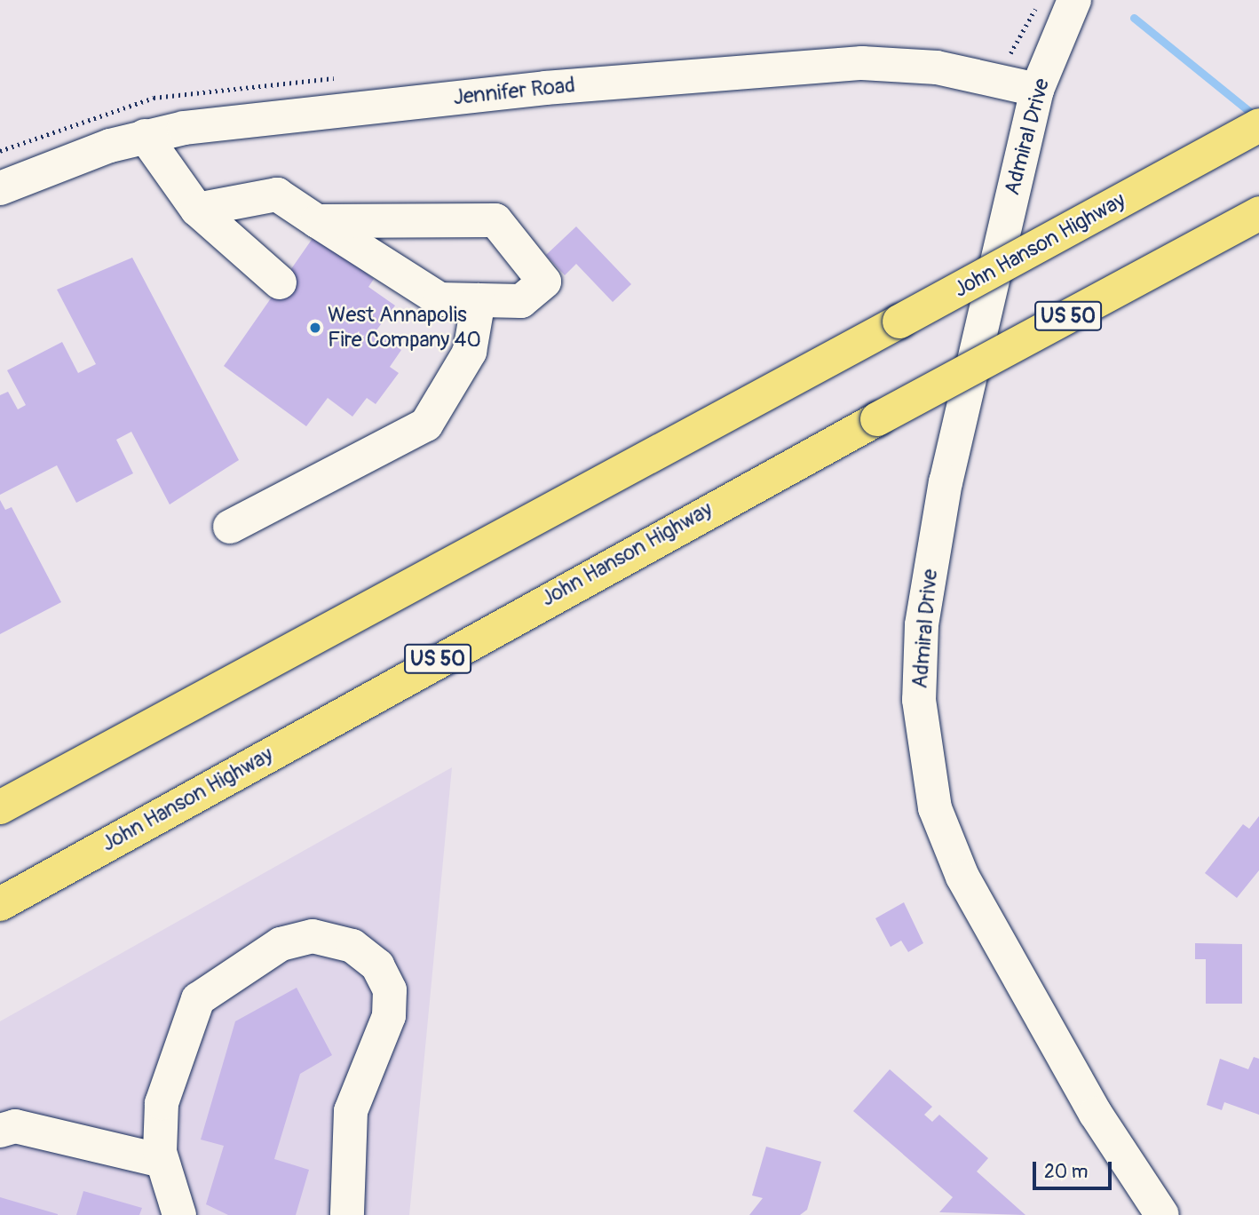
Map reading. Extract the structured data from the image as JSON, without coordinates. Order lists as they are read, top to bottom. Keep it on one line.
{"streets":{"highway":["John Hanson Highway","US 50"],"street":["Jennifer Road","Admiral Drive"]},"crossings":[["Jennifer Road","Admiral Drive"]],"places":["West Annapolis Fire Company 40"],"scale_bar":"20 m"}
